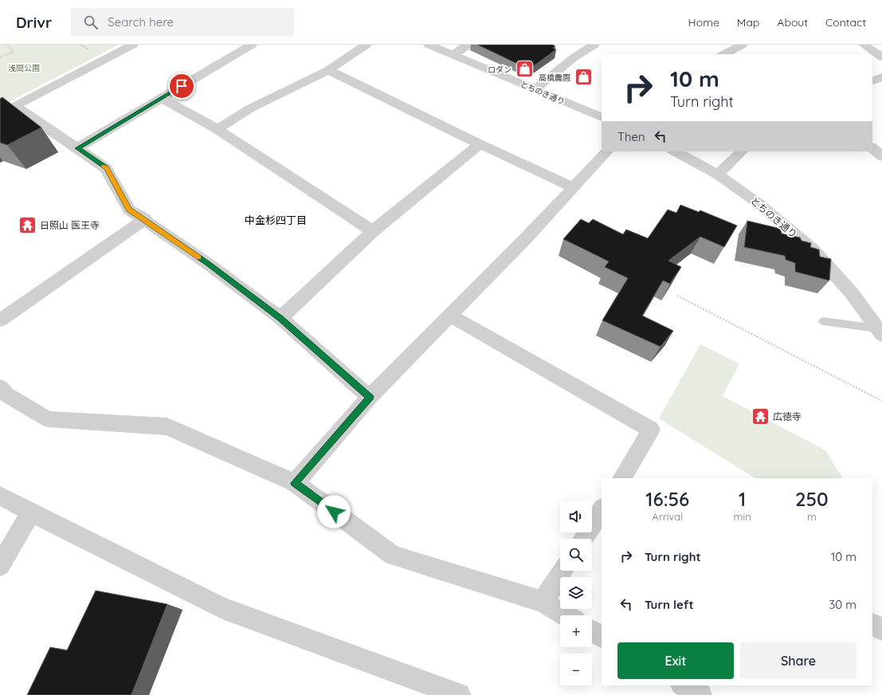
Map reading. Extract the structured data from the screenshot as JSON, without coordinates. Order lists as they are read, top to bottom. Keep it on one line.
{"streets":{"street":["とちのき通り"]},"districts":["中金杉四丁目"],"parks":["浅間公園"],"places":{"shop":["ロダン","高橋農園"],"temple":["日照山 医王寺","広徳寺"]},"page":{"header":"Drivr","search":"Search here","nav":["Home","Map","About","Contact"],"turn":["10 m","Turn right"],"then":"Then","eta":["16:56","Arrival","1","min","250","m"],"map_buttons":["+","−"],"list":[{"name":"Turn right","value":"10 m"},{"name":"Turn left","value":"30 m"}],"buttons":["Exit","Share"]}}
